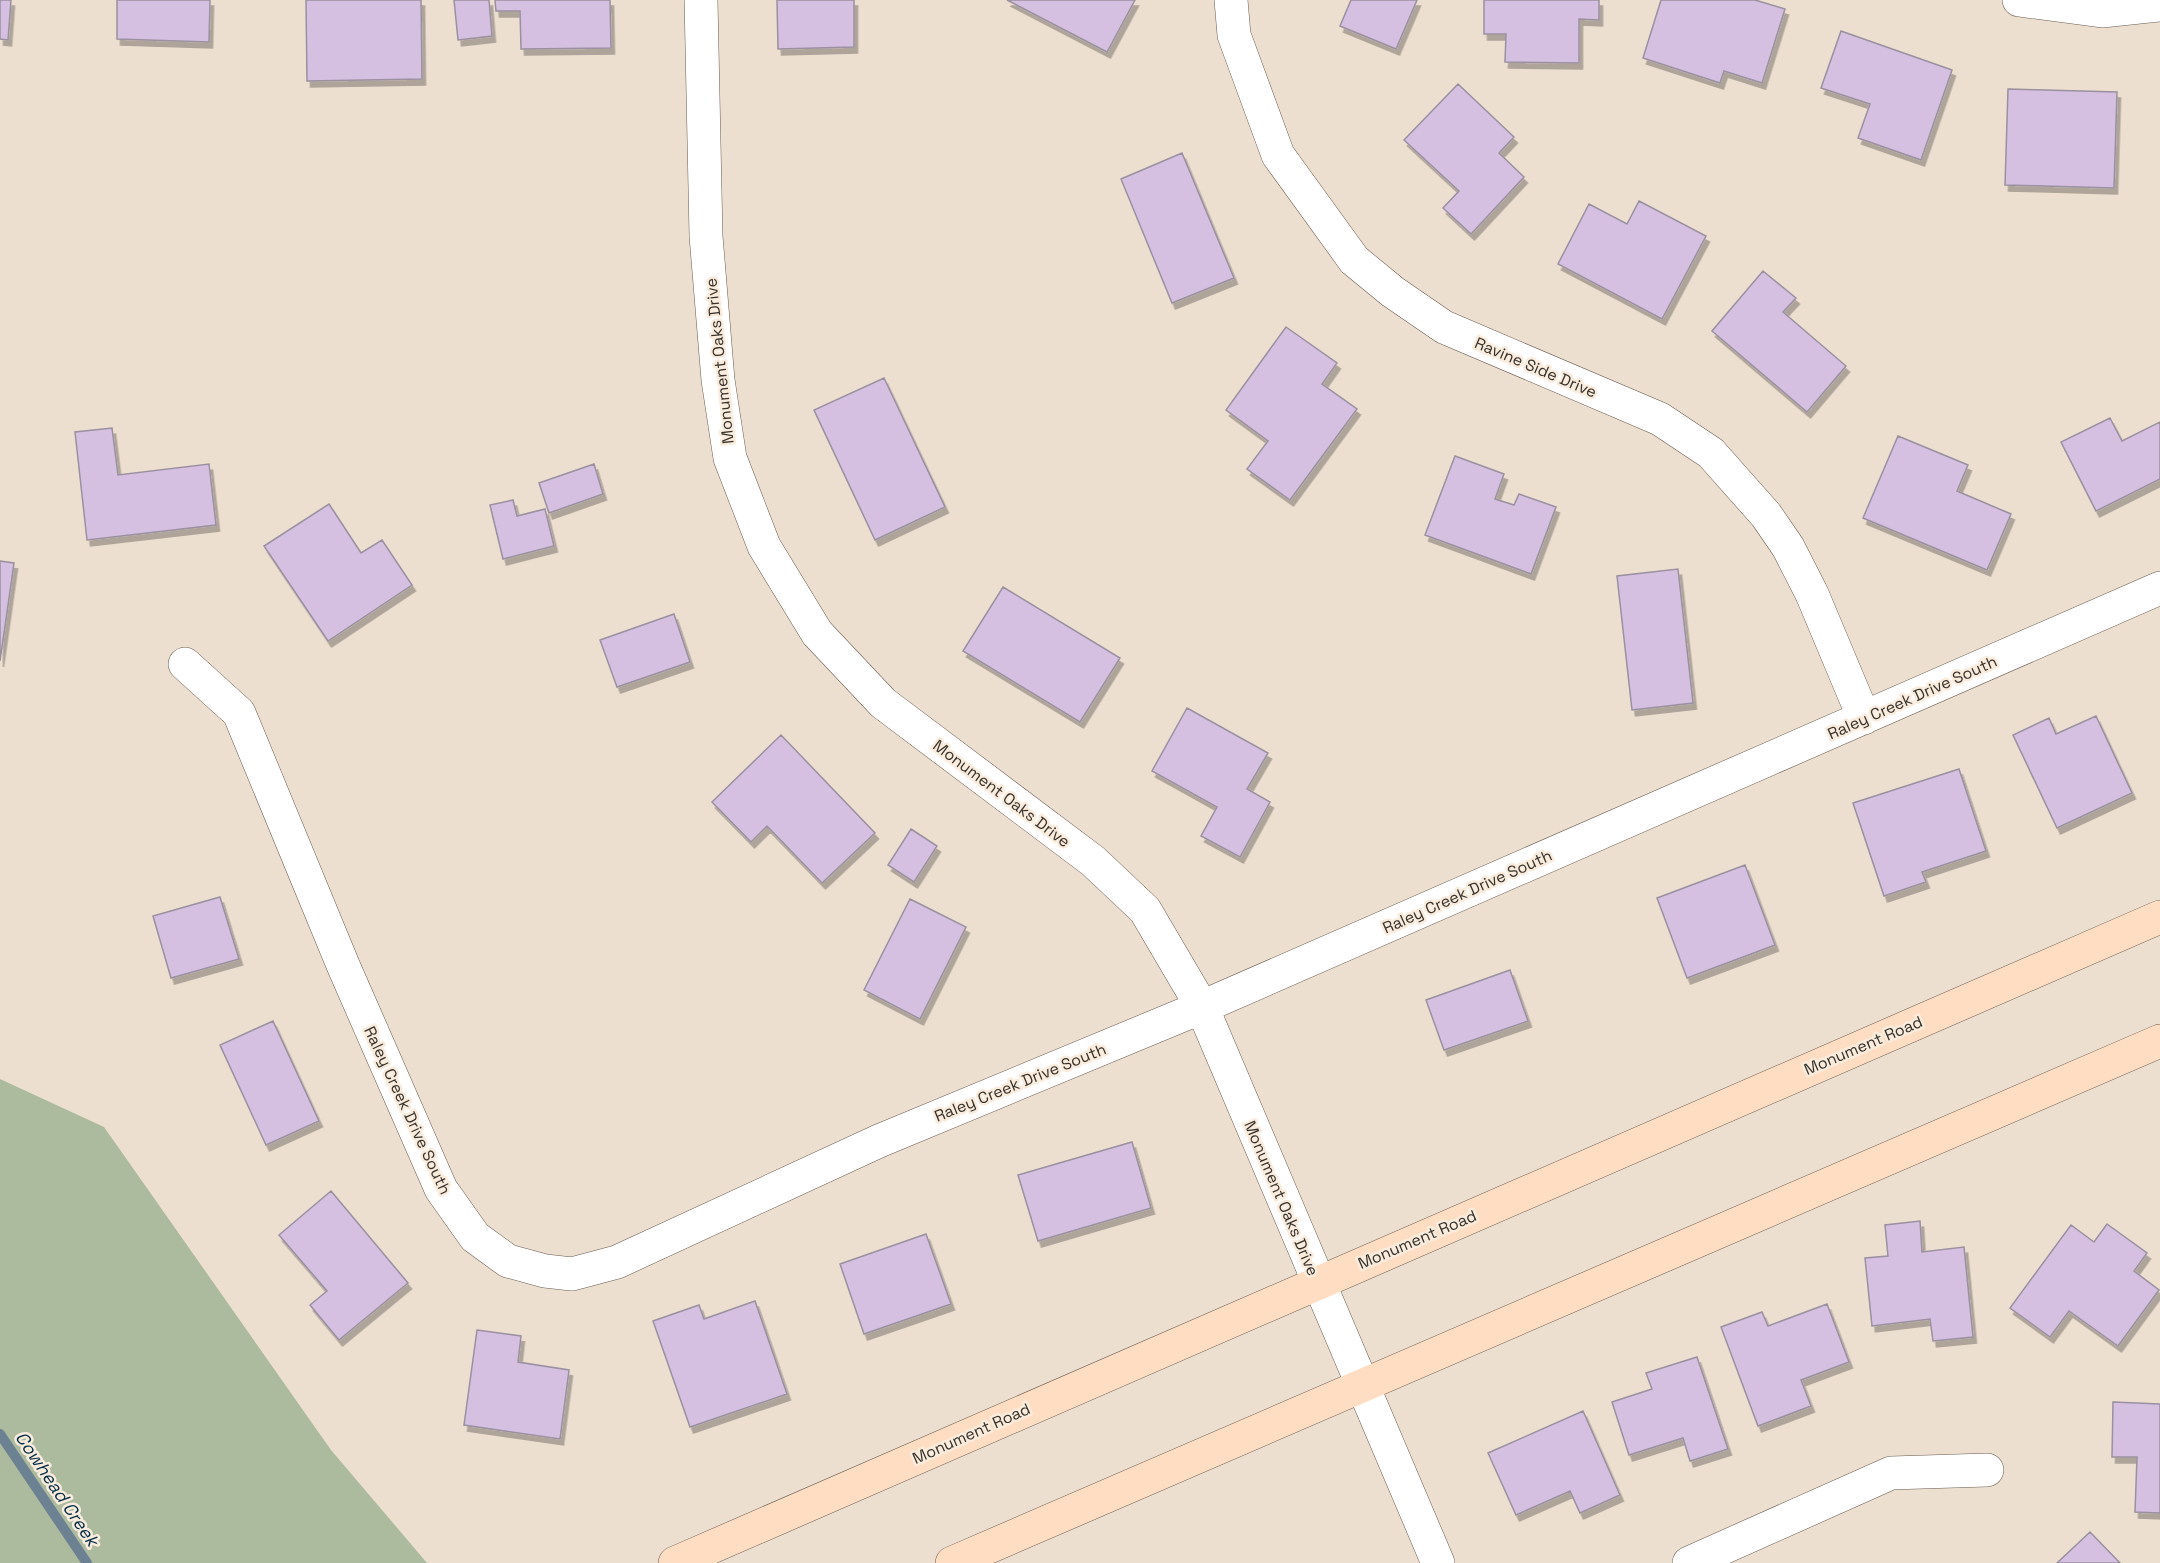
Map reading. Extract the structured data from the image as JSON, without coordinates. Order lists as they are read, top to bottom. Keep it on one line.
{"streets":{"main road":["Monument Road"],"street":["Monument Oaks Drive","Ravine Side Drive","Raley Creek Drive South"]},"crossings":[["Monument Oaks Drive","Raley Creek Drive South"],["Monument Oaks Drive","Monument Road"],["Ravine Side Drive","Raley Creek Drive South"]],"water":["Cowhead Creek"]}
